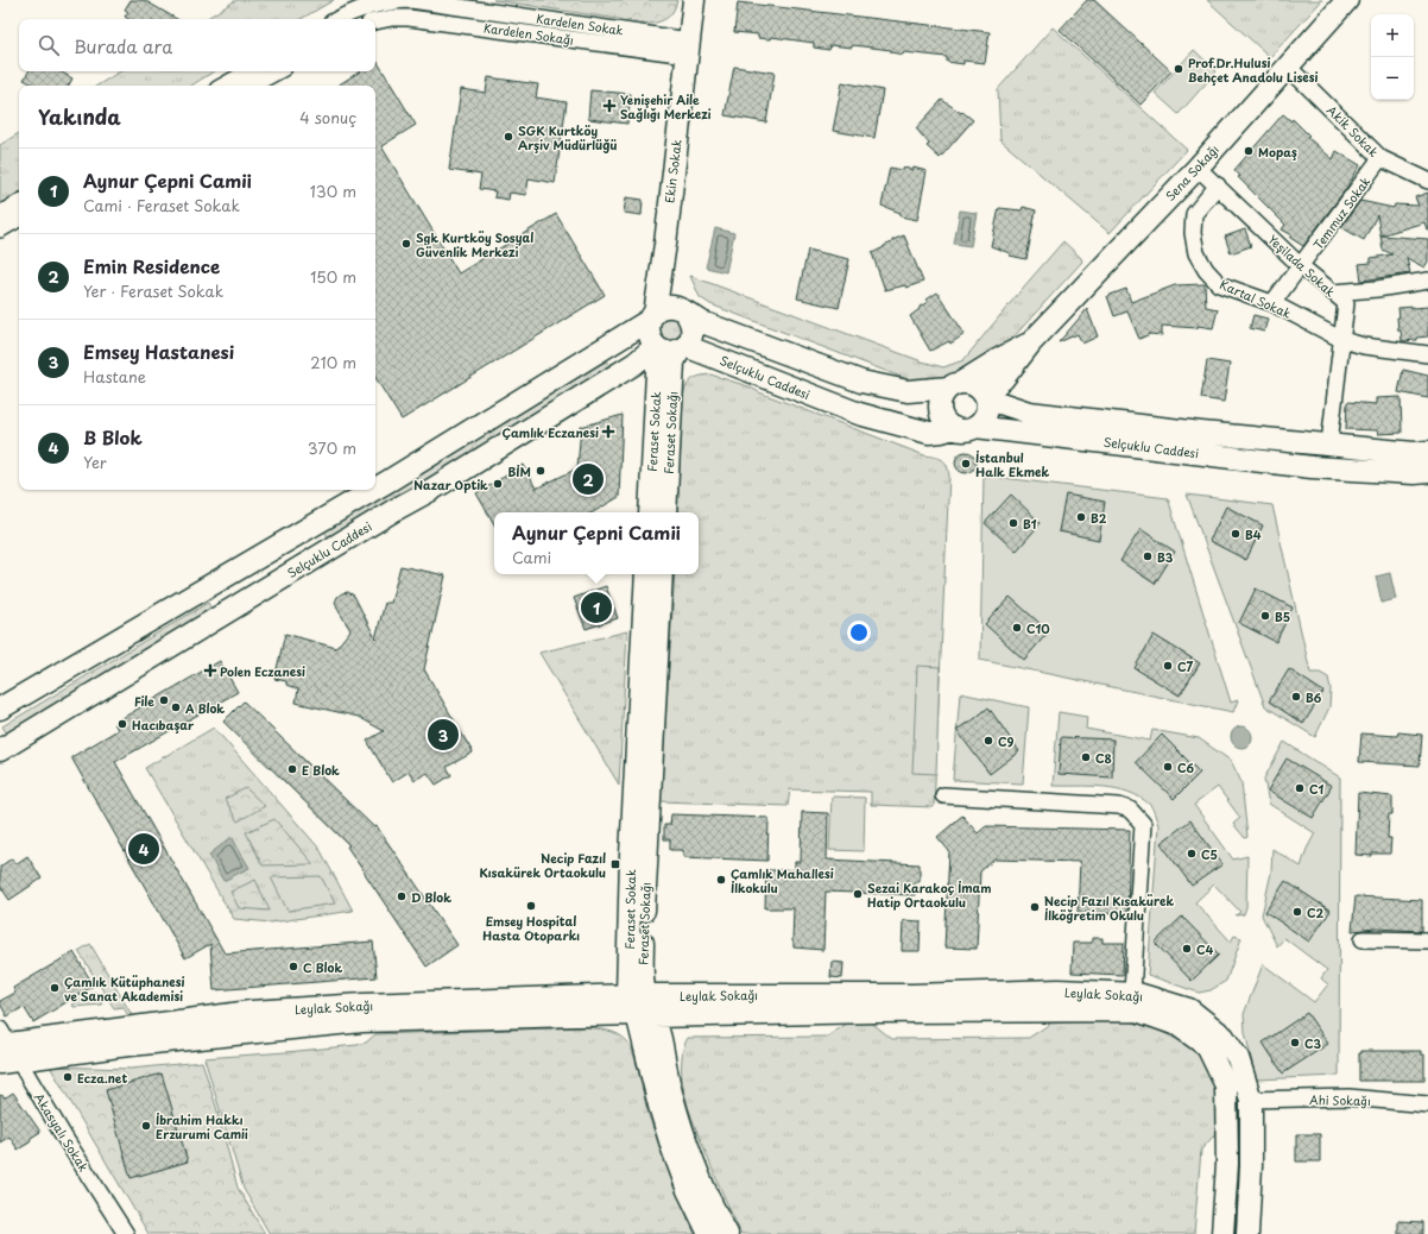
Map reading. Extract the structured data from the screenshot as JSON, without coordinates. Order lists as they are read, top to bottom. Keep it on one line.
{"streets":{"street":["Kardelen Sokak","Akik Sokak","Ekin Sokak","Sena Sokağı","Temmuz Sokak","Yeşilada Sokak","Kartal Sokak","Selçuklu Caddesi","Feraset Sokak","Feraset Sokağı","Leylak Sokağı","Ahi Sokağı","Akasyalı Sokak"]},"crossings":[["Kardelen Sokak","Ekin Sokak"],["Akik Sokak","Sena Sokağı"],["Akik Sokak","Temmuz Sokak"],["Ekin Sokak","Selçuklu Caddesi"],["Ekin Sokak","Feraset Sokak"],["Ekin Sokak","Feraset Sokağı"],["Sena Sokağı","Yeşilada Sokak"],["Temmuz Sokak","Yeşilada Sokak"],["Temmuz Sokak","Kartal Sokak"],["Yeşilada Sokak","Kartal Sokak"],["Yeşilada Sokak","Selçuklu Caddesi"],["Selçuklu Caddesi","Feraset Sokak"],["Selçuklu Caddesi","Feraset Sokağı"],["Feraset Sokak","Feraset Sokağı"],["Feraset Sokak","Leylak Sokağı"],["Feraset Sokağı","Leylak Sokağı"],["Leylak Sokağı","Ahi Sokağı"],["Leylak Sokağı","Akasyalı Sokak"]],"places":{"other":["Prof.Dr.Hulusi Behçet Anadolu Lisesi","SGK Kurtköy Arşiv Müdürlüğü","Mopaş","Sgk Kurtköy Sosyal Güvenlik Merkezi","İstanbul Halk Ekmek","BİM","Nazar Optik","B2","B1","B4","B3","B5","C10","C7","B6","File","A Blok","Hacıbaşar","C9","C8","C6","E Blok","C1","C5","Çamlık Mahallesi İlkokulu","Sezai Karakoç İmam Hatip Ortaokulu","D Blok","Emsey Hospital Hasta Otoparkı","Necip Fazıl Kısakürek İlköğretim Okulu","C2","C4","C Blok","Çamlık Kütüphanesi ve Sanat Akademisi","C3","Ecza.net","İbrahim Hakkı Erzurumi Camii"],"health":["Yenişehir Aile Sağlığı Merkezi","Çamlık Eczanesi","Polen Eczanesi"],"transit":["Necip Fazıl Kısakürek Ortaokulu"]},"page":{"map_buttons":["+","−"],"search":"Burada ara","heading":["Yakında","4 sonuç"],"list":[{"mark":"1","name":"Aynur Çepni Camii","note":"Cami · Feraset Sokak","value":"130 m"},{"mark":"2","name":"Emin Residence","note":"Yer · Feraset Sokak","value":"150 m"},{"mark":"3","name":"Emsey Hastanesi","note":"Hastane","value":"210 m"},{"mark":"4","name":"B Blok","note":"Yer","value":"370 m"}],"pins":["2","1","3","4"],"popup":["Aynur Çepni Camii","Cami"]}}
